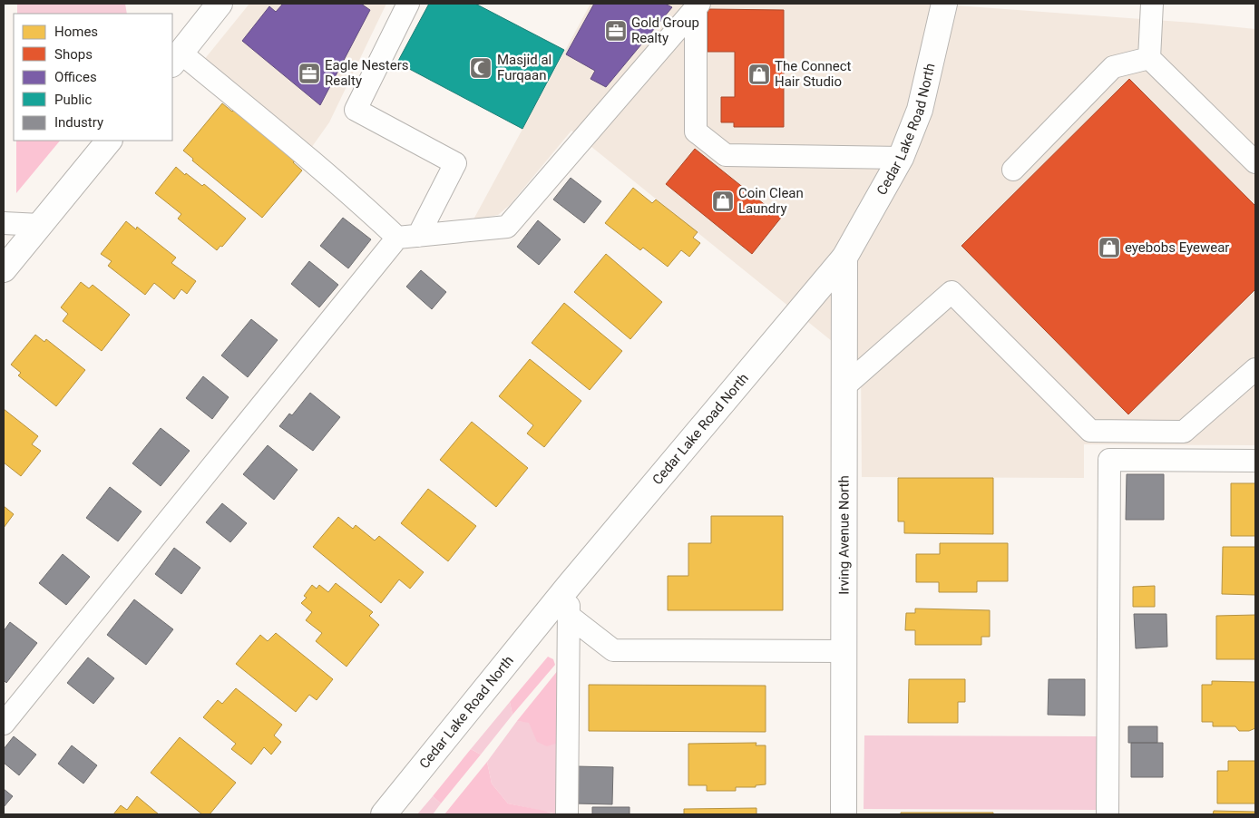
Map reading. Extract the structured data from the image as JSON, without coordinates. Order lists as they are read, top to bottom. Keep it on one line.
{"streets":{"street":["Cedar Lake Road North","Irving Avenue North"]},"crossings":[["Cedar Lake Road North","Irving Avenue North"]],"places":{"office":["Gold Group Realty","Eagle Nesters Realty"],"mosque":["Masjid al Furqaan"],"shop":["The Connect Hair Studio","Coin Clean Laundry","eyebobs Eyewear"]},"legend":["Homes","Shops","Offices","Public","Industry"]}
